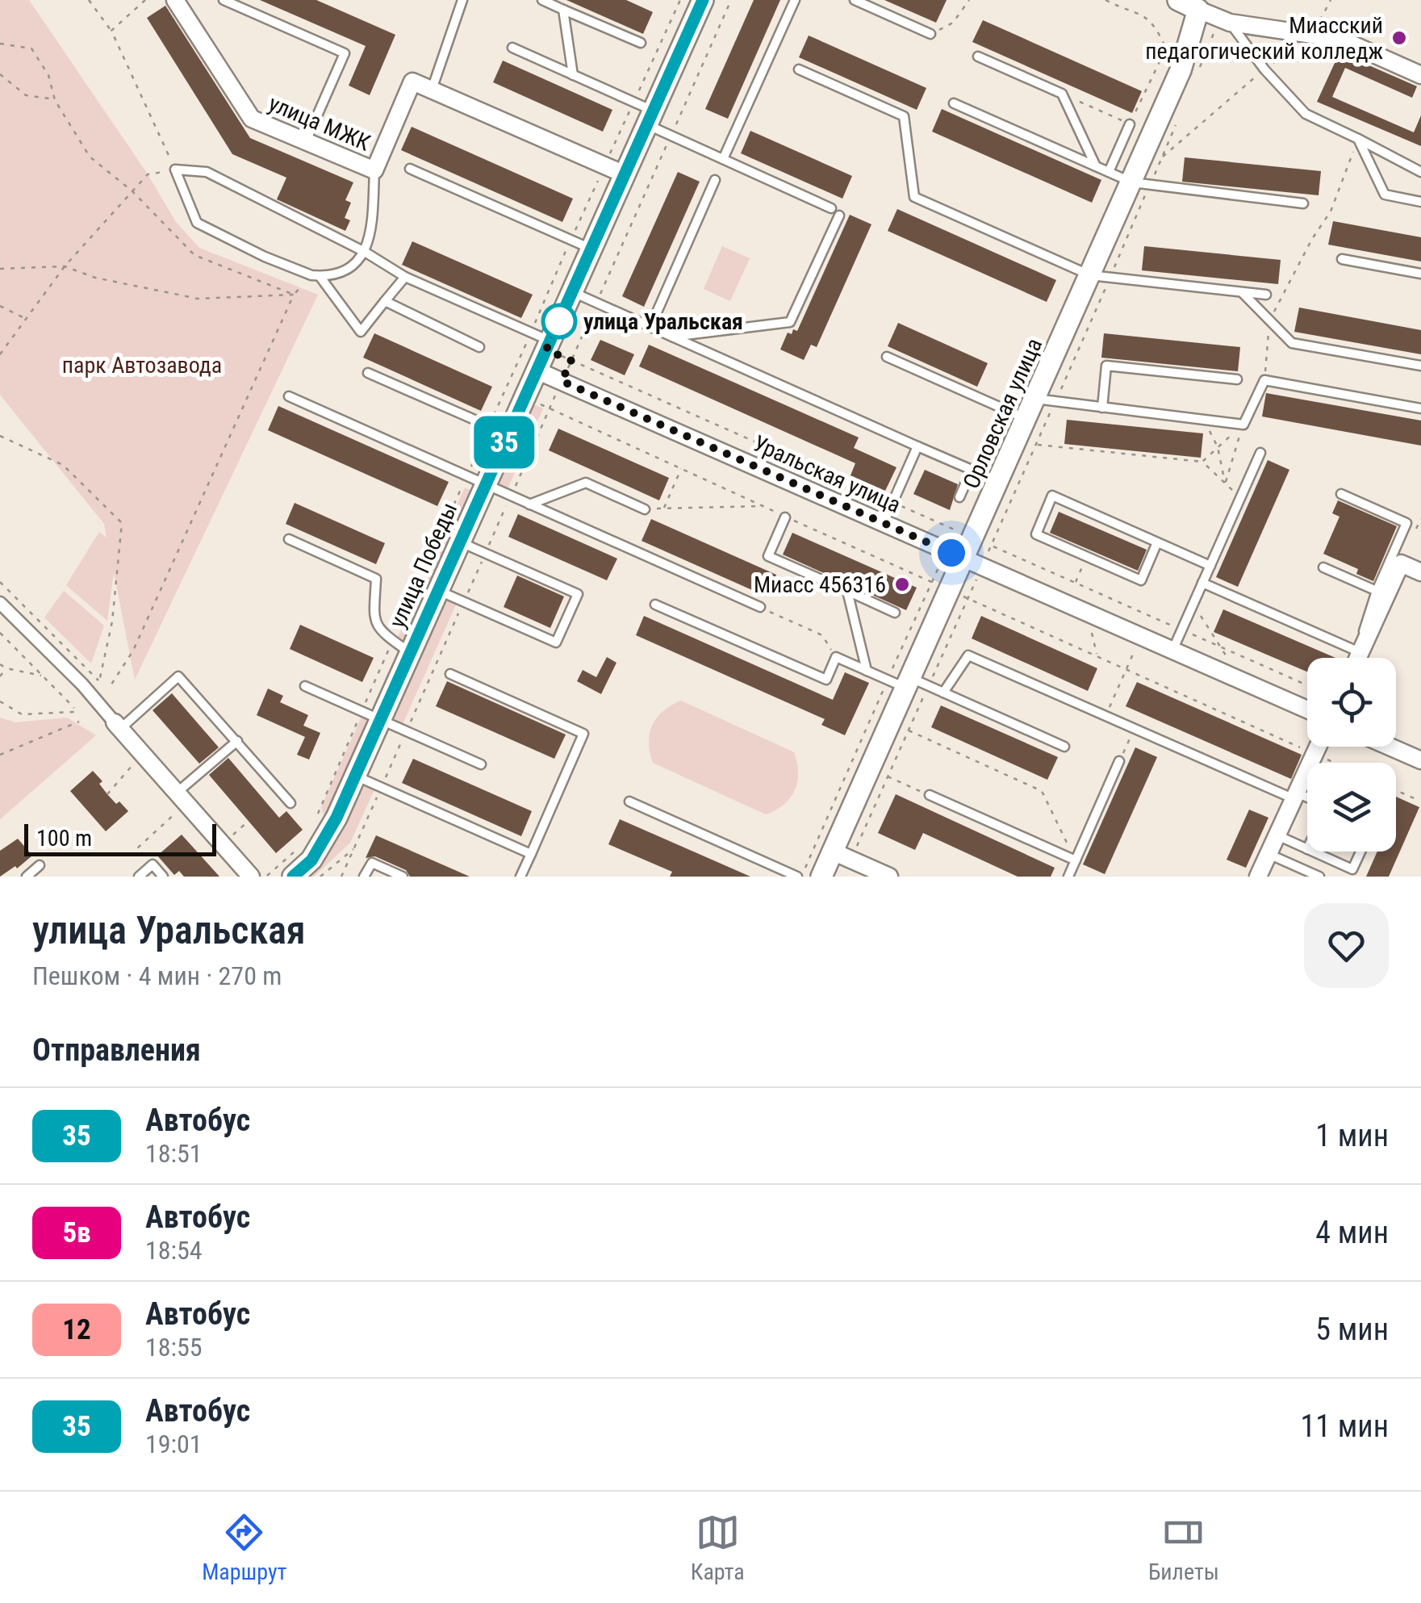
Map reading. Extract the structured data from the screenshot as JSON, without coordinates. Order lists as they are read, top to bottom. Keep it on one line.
{"streets":{"street":["улица МЖК","Орловская улица","Уральская улица","улица Победы"]},"crossings":[["Орловская улица","Уральская улица"],["Уральская улица","улица Победы"]],"parks":["парк Автозавода"],"places":["Миасский педагогический колледж","улица Уральская","Миасс 456316"],"lines":["bus line 35"],"scale_bar":"100 m","page":{"on_map":"35","scale":"100 m","heading":[["улица Уральская","Пешком · 4 мин · 270 m"],"Отправления"],"list":[{"mark":"35","name":"Автобус","note":"18:51","value":"1 мин"},{"mark":"5в","name":"Автобус","note":"18:54","value":"4 мин"},{"mark":"12","name":"Автобус","note":"18:55","value":"5 мин"},{"mark":"35","name":"Автобус","note":"19:01","value":"11 мин"}],"tabs":["Маршрут","Карта","Билеты"]}}
